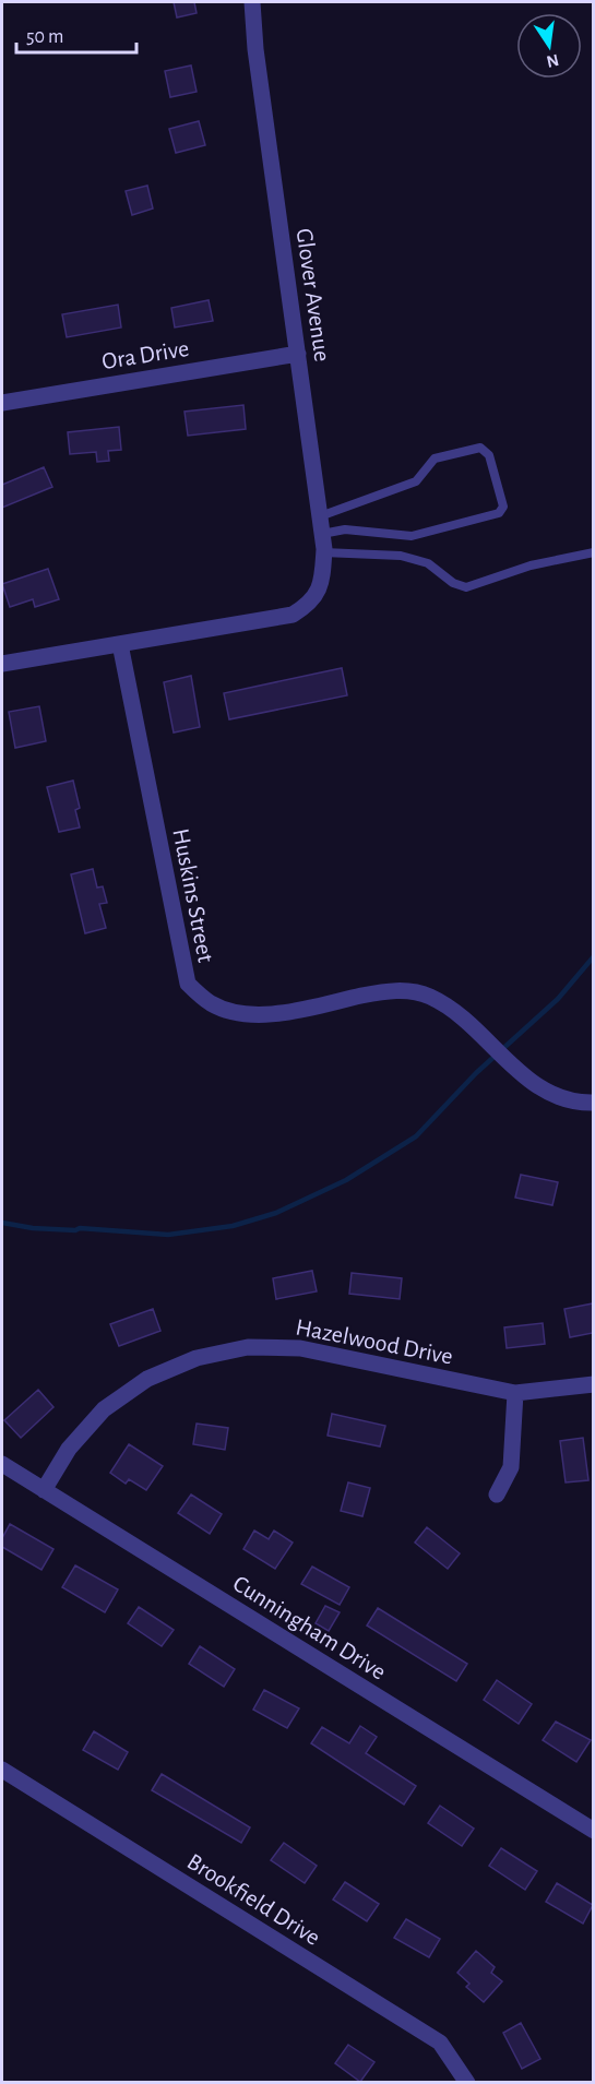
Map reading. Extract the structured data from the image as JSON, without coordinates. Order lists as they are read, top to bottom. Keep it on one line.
{"streets":{"street":["Glover Avenue","Ora Drive","Huskins Street","Hazelwood Drive","Cunningham Drive","Brookfield Drive"]},"crossings":[["Glover Avenue","Ora Drive"],["Glover Avenue","Huskins Street"],["Hazelwood Drive","Cunningham Drive"]],"scale_bar":"50 m","north":"bottom"}
